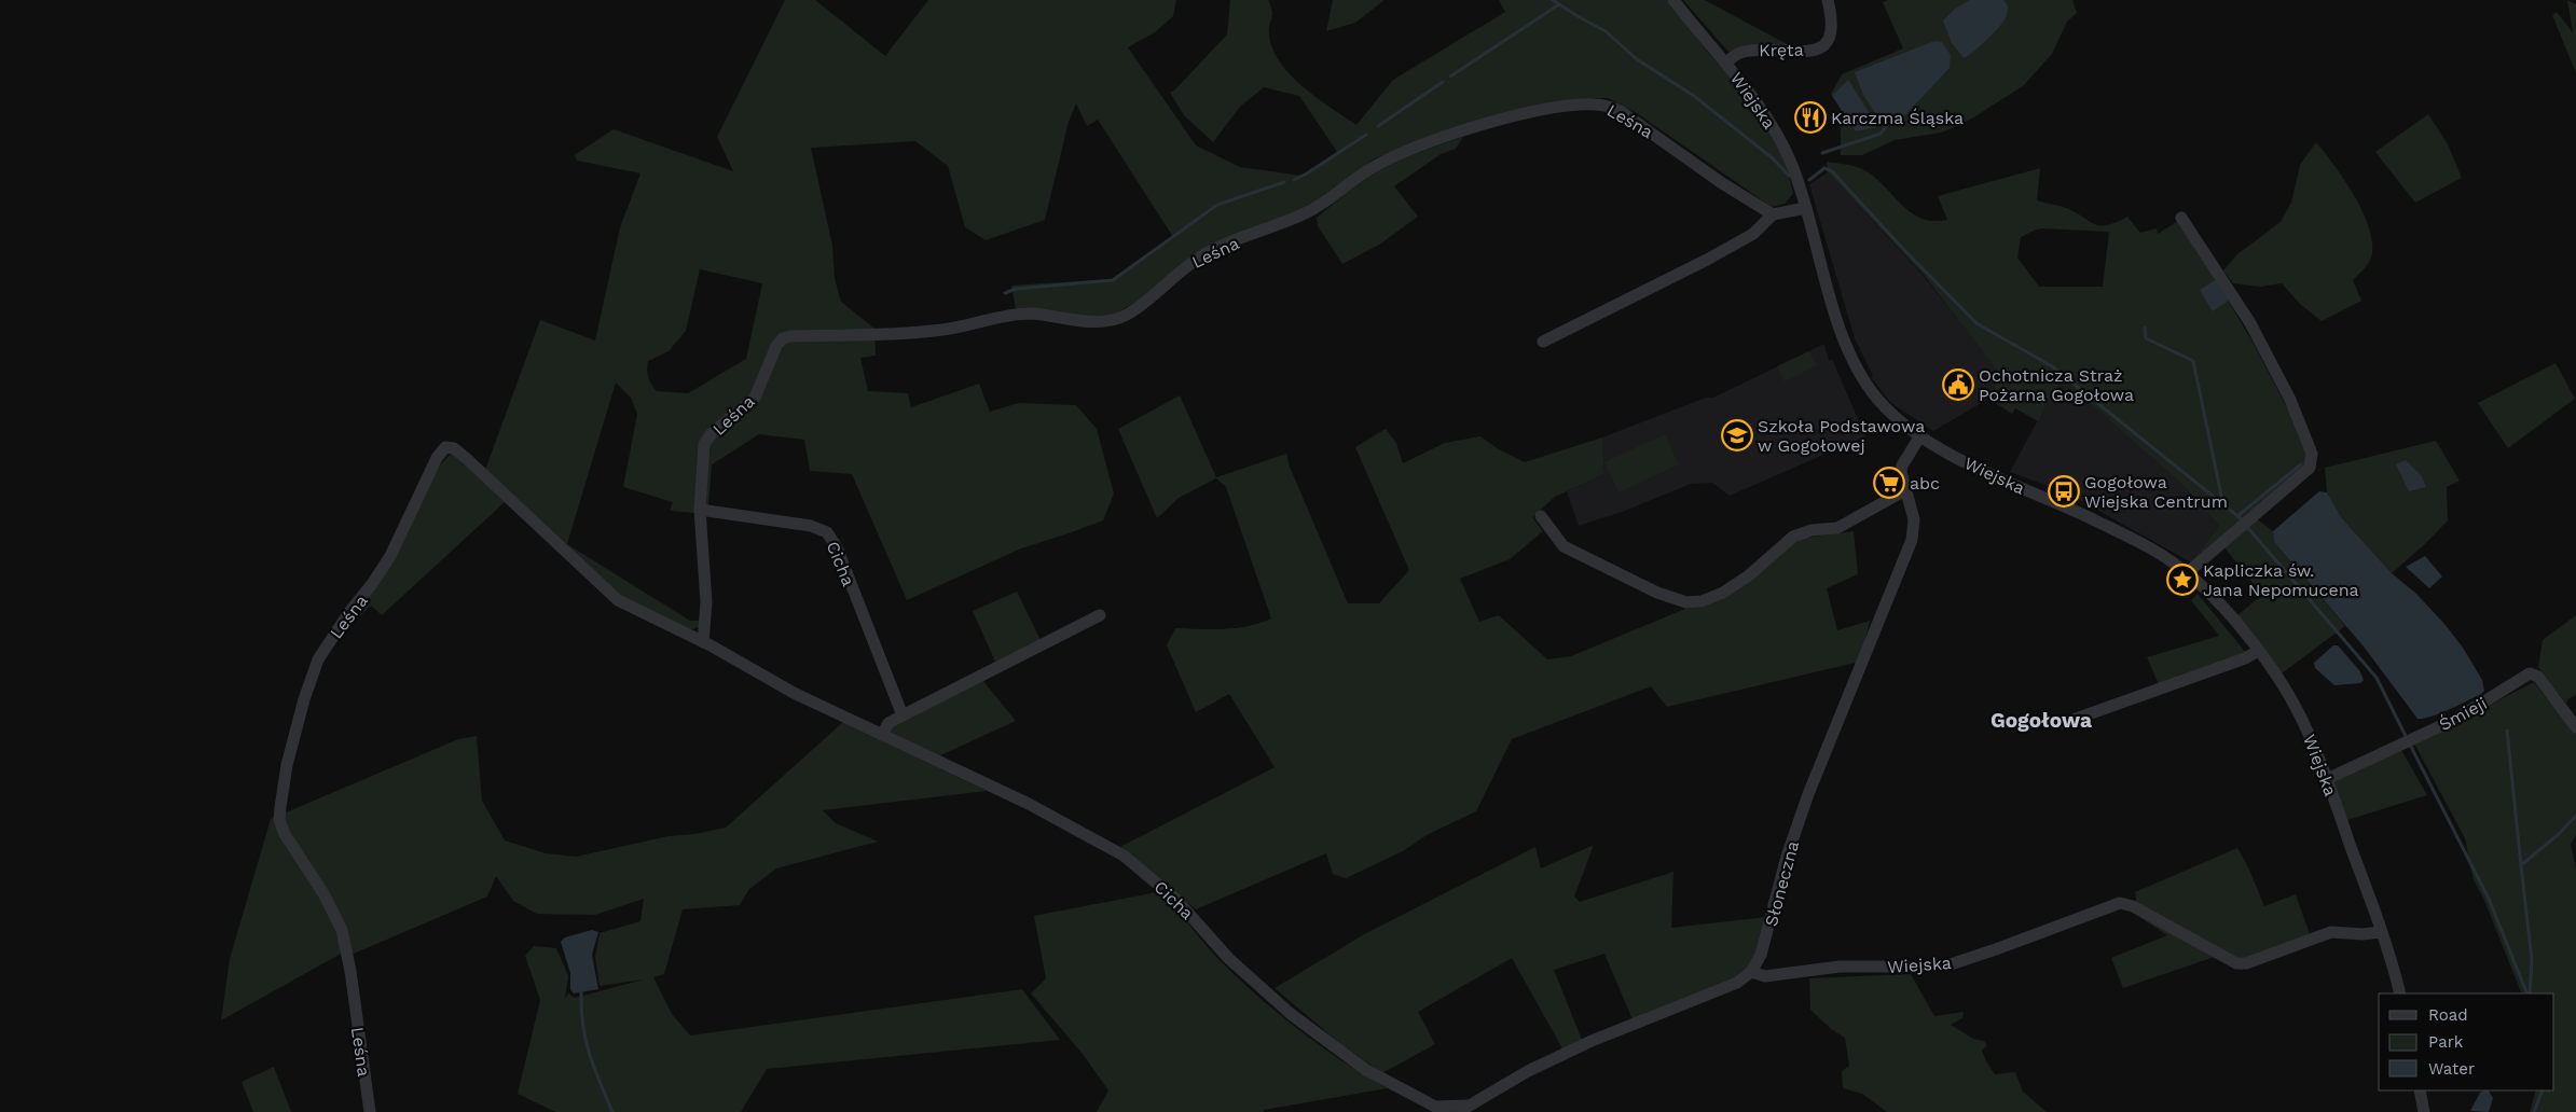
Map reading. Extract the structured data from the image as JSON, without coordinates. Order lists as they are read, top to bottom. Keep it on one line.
{"streets":{"street":["Kręta","Wiejska","Leśna","Cicha","Śmieji","Słoneczna"]},"crossings":[["Kręta","Wiejska"],["Wiejska","Śmieji"],["Wiejska","Słoneczna"],["Leśna","Cicha"]],"districts":["Gogołowa"],"places":{"restaurant":["Karczma Śląska"],"public building":["Ochotnicza Straż Pożarna Gogołowa"],"school or university":["Szkoła Podstawowa w Gogołowej"],"supermarket":["abc"],"bus stop":["Gogołowa Wiejska Centrum"],"place":["Kapliczka św. Jana Nepomucena"]},"legend":["Road","Park","Water"]}
